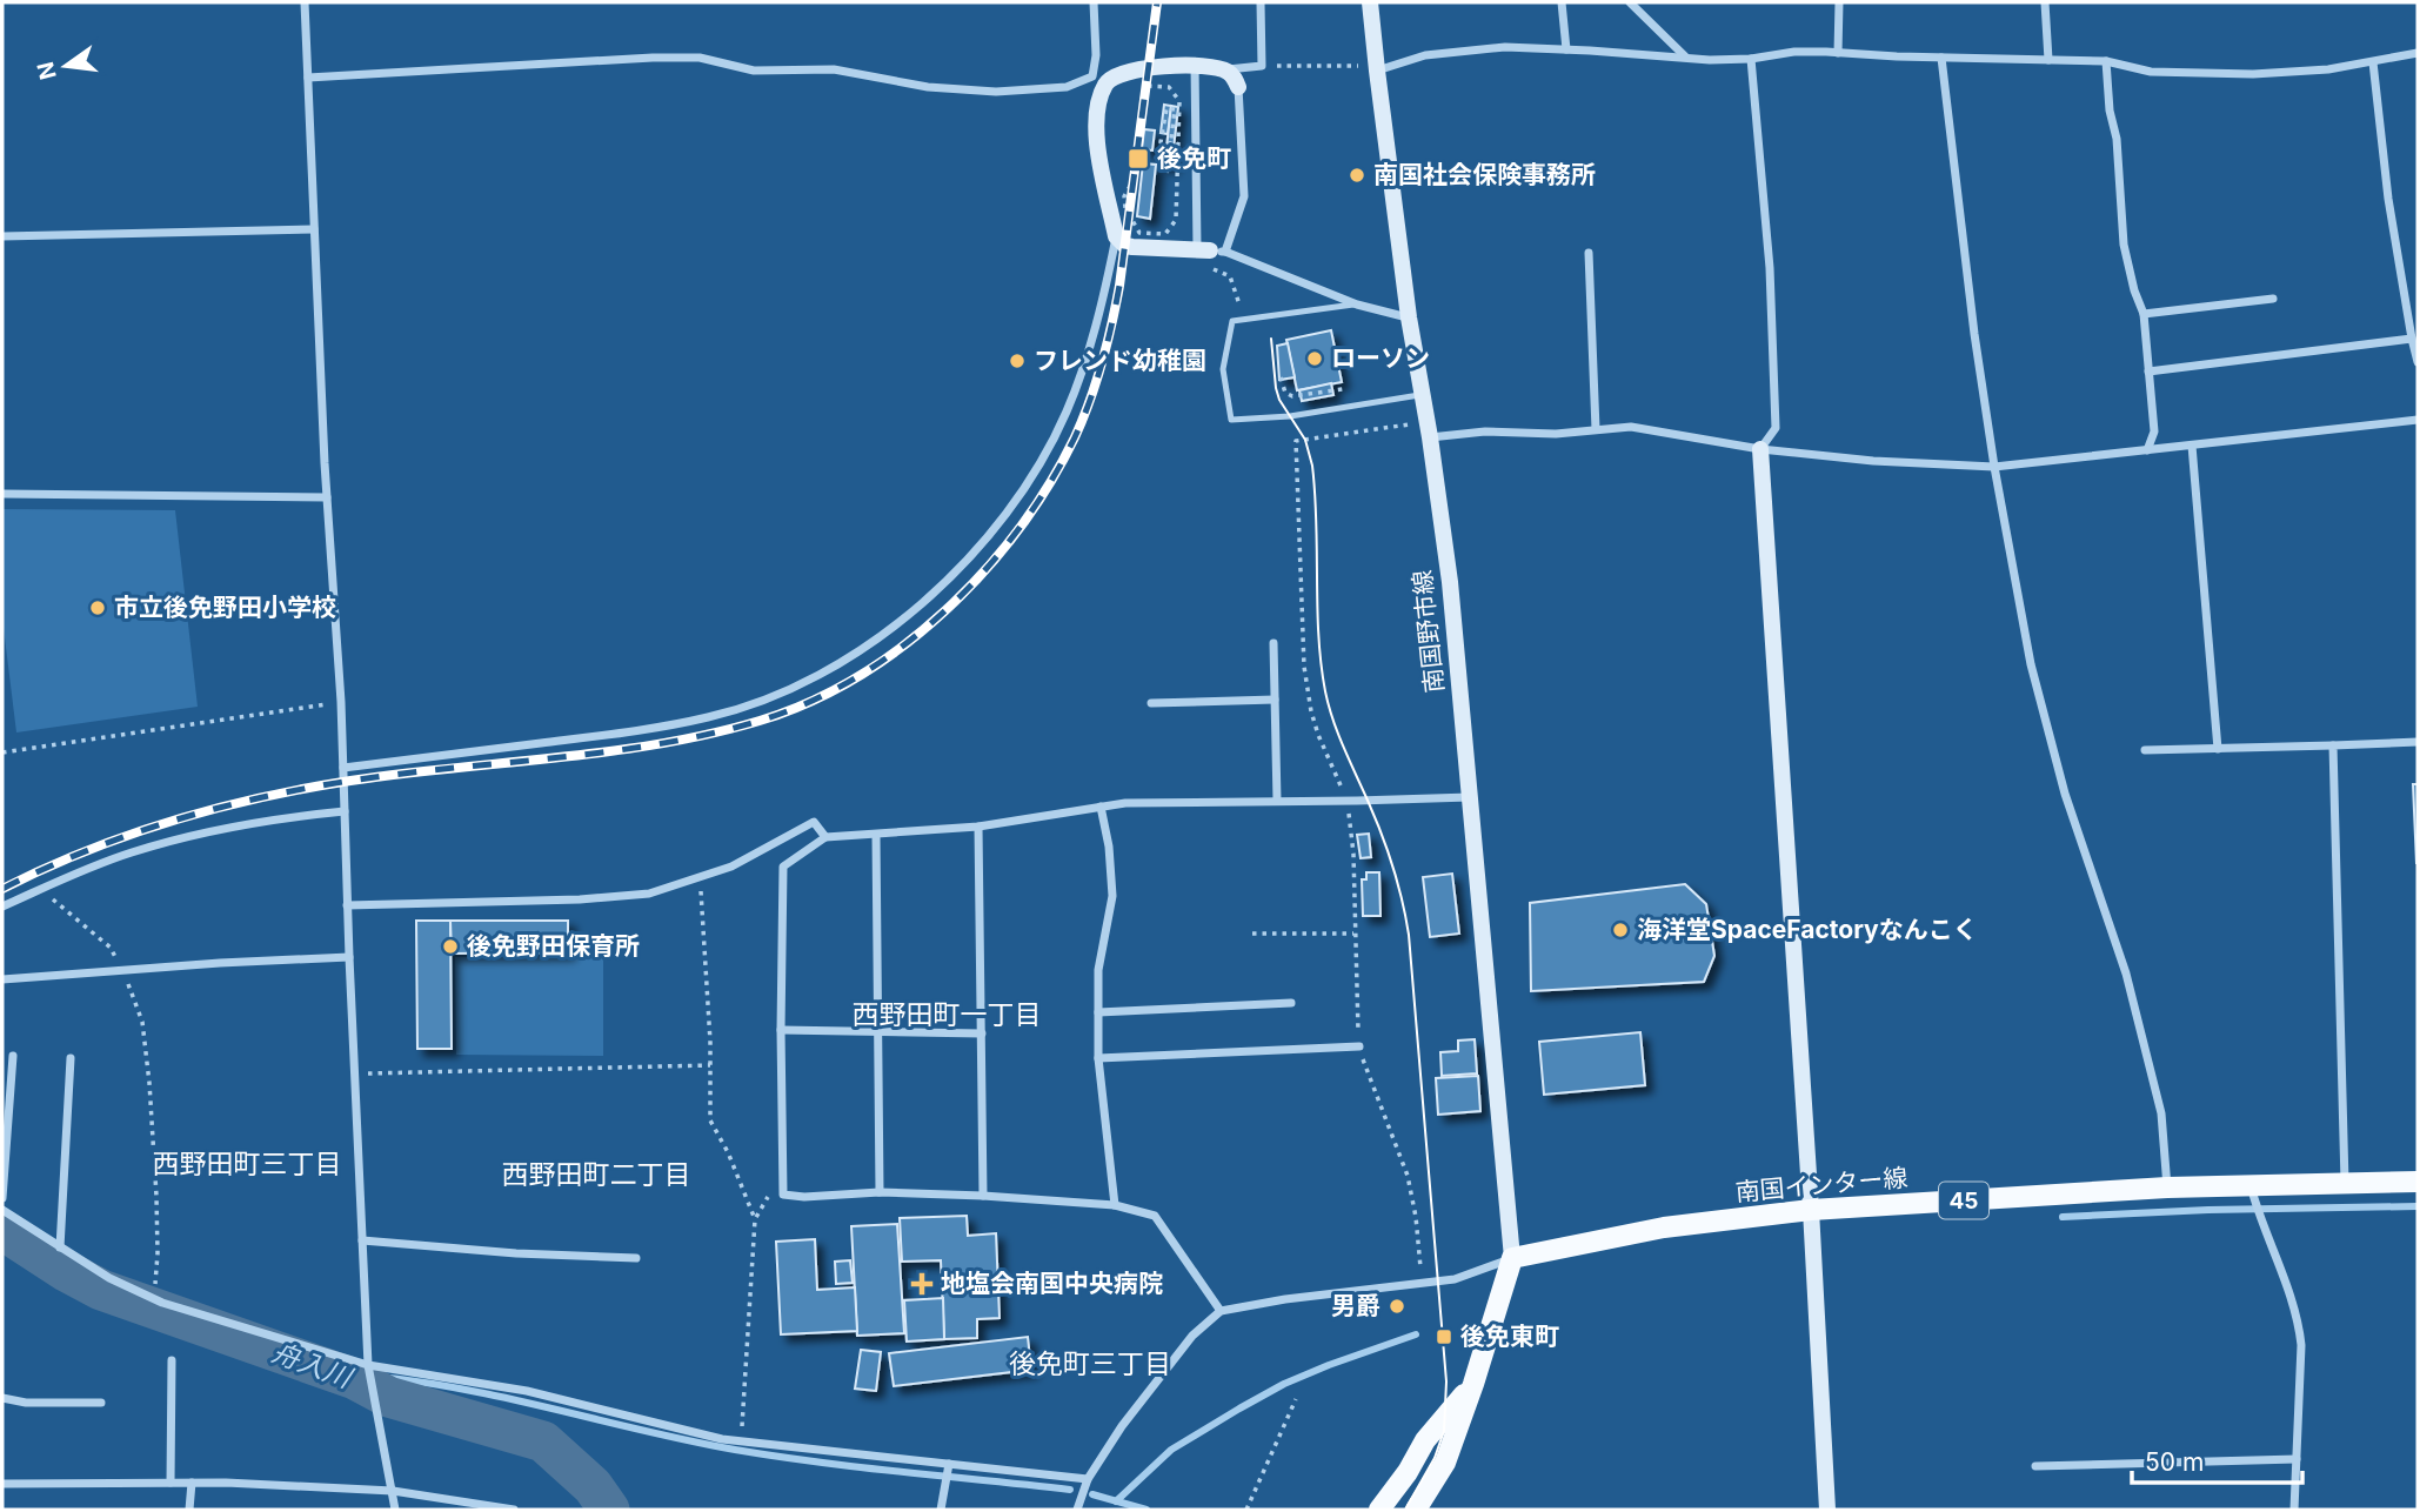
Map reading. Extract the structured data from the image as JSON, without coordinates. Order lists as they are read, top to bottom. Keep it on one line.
{"streets":{"main road":["南国インター線","45"],"street":["南国野市線"]},"crossings":[["南国野市線","南国インター線"]],"districts":["西野田町一丁目","西野田町三丁目","西野田町二丁目","後免町三丁目"],"water":["舟入川"],"places":{"transit":["後免町","後免東町"],"other":["南国社会保険事務所","ローソン","フレンド幼稚園","市立後免野田小学校","海洋堂SpaceFactoryなんこく","後免野田保育所","男爵"],"health":["地塩会南国中央病院"]},"scale_bar":"50 m","north":"left"}
